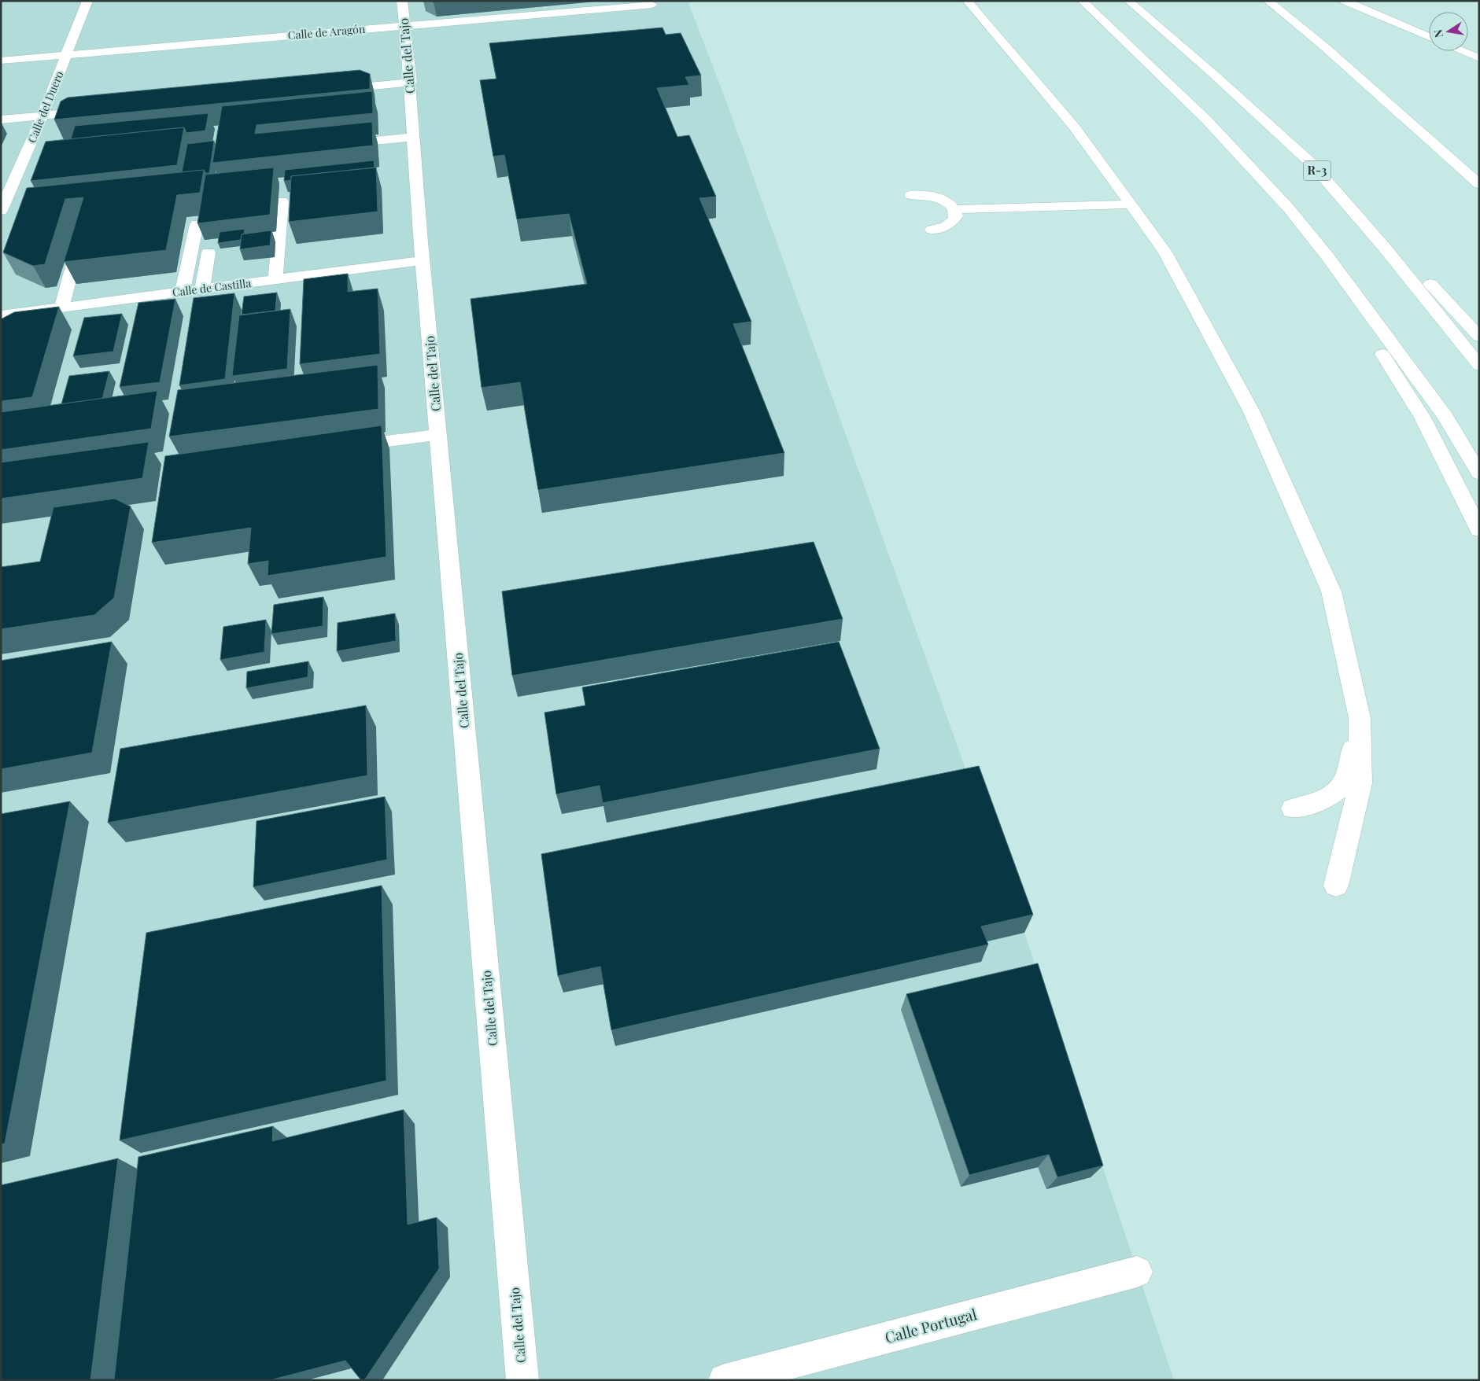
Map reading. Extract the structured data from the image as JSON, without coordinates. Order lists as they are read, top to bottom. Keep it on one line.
{"streets":{"main road":["Calle de Aragón","Calle del Tajo","Calle del Duero","R-3","Calle de Castilla","Calle Portugal"]},"crossings":[["Calle de Aragón","Calle del Tajo"],["Calle de Aragón","Calle del Duero"],["Calle del Tajo","Calle de Castilla"]],"north":"left"}
